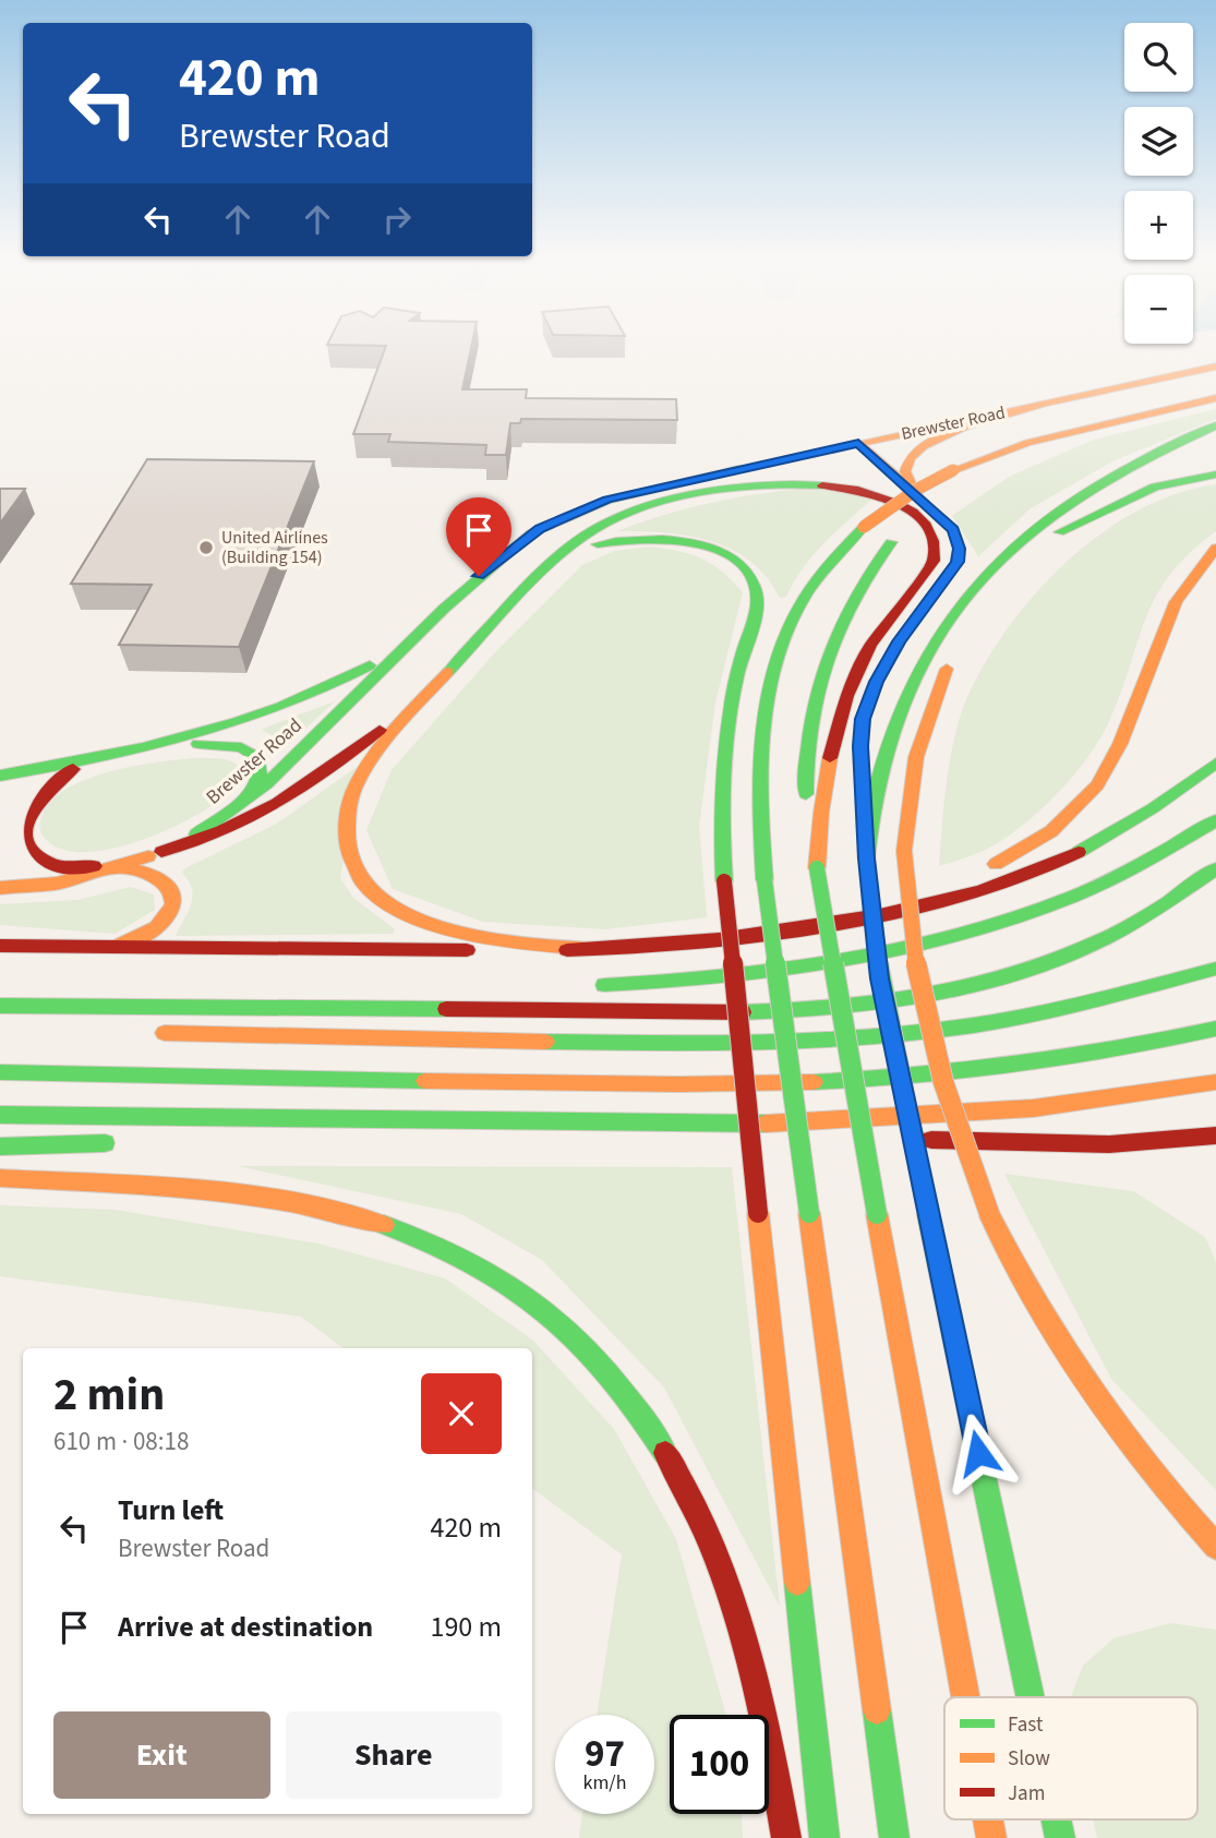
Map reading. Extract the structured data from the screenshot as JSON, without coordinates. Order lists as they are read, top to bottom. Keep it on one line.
{"streets":{"main road":["Brewster Road"]},"places":["United Airlines (Building 154)"],"legend":["Fast","Slow","Jam"],"page":{"map_buttons":["+","−"],"turn":["420 m","Brewster Road"],"heading":["2 min","610 m · 08:18"],"list":[{"name":"Turn left","note":"Brewster Road","value":"420 m"},{"name":"Arrive at destination","value":"190 m"}],"buttons":["Exit","Share"],"speed":"97 km/h","limit":"100"}}
